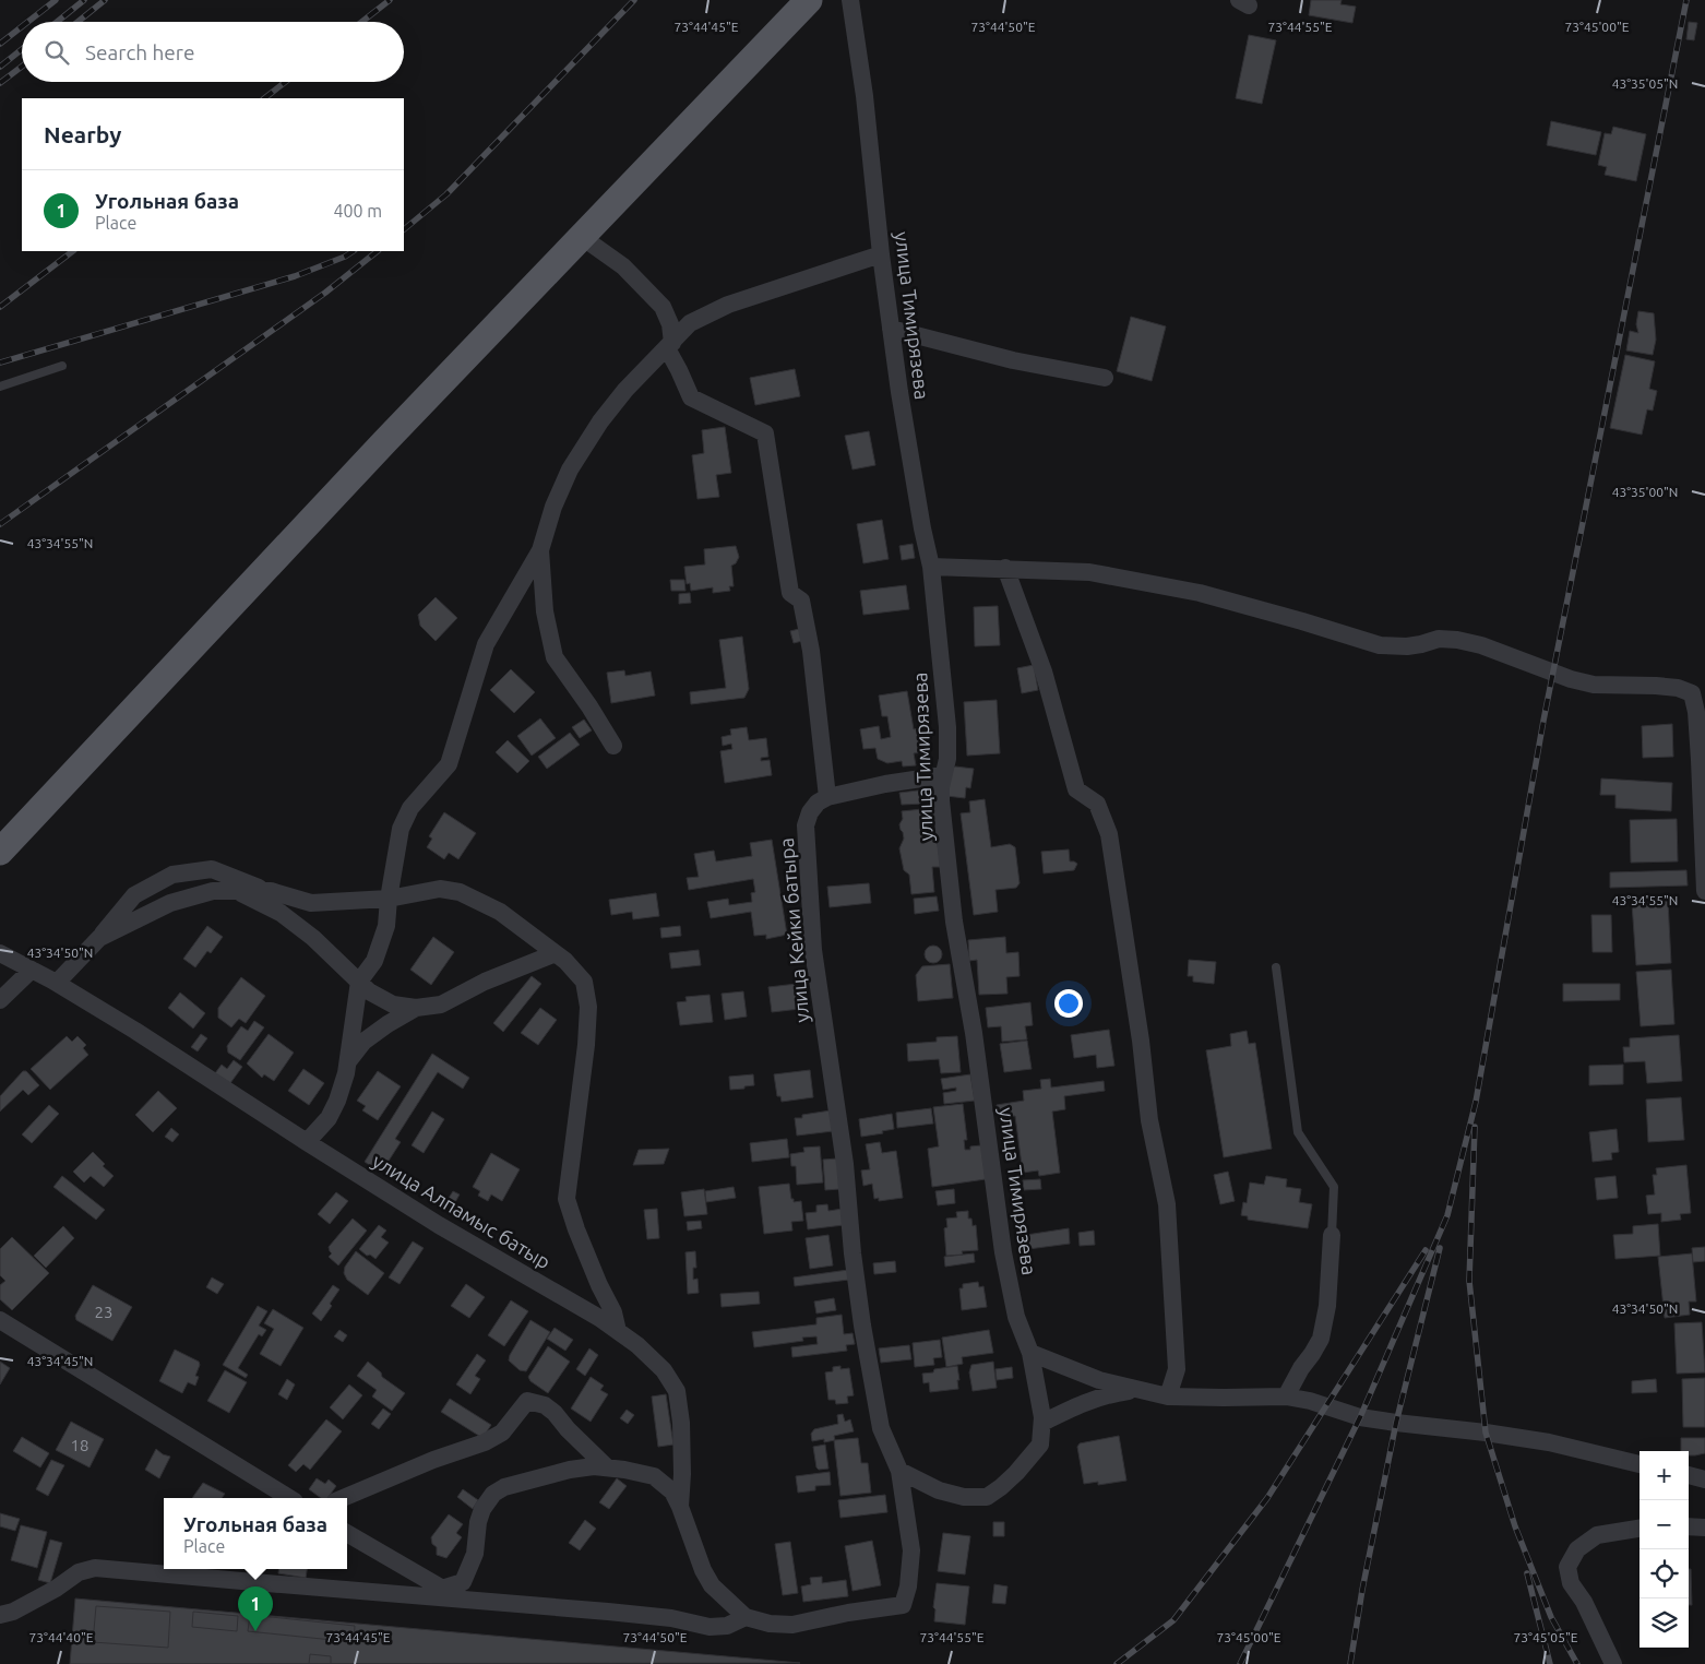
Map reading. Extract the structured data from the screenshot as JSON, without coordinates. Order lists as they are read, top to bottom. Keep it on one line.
{"streets":{"street":["улица Тимирязева","улица Кейки батыра","улица Алпамыс батыр"]},"crossings":[["улица Тимирязева","улица Кейки батыра"],["улица Кейки батыра","улица Алпамыс батыр"]],"house_numbers":["23","18"],"page":{"search":"Search here","heading":"Nearby","list":[{"mark":"1","name":"Угольная база","note":"Place","value":"400 m"}],"map_buttons":["+","−"],"popup":["Угольная база","Place"],"pins":"1"},"coordinates":["73°44'45\"E","73°44'50\"E","73°44'55\"E","73°45'00\"E","43°35'05\"N","43°35'00\"N","43°34'55\"N","43°34'50\"N","43°34'45\"N","73°44'40\"E","73°45'05\"E"]}
